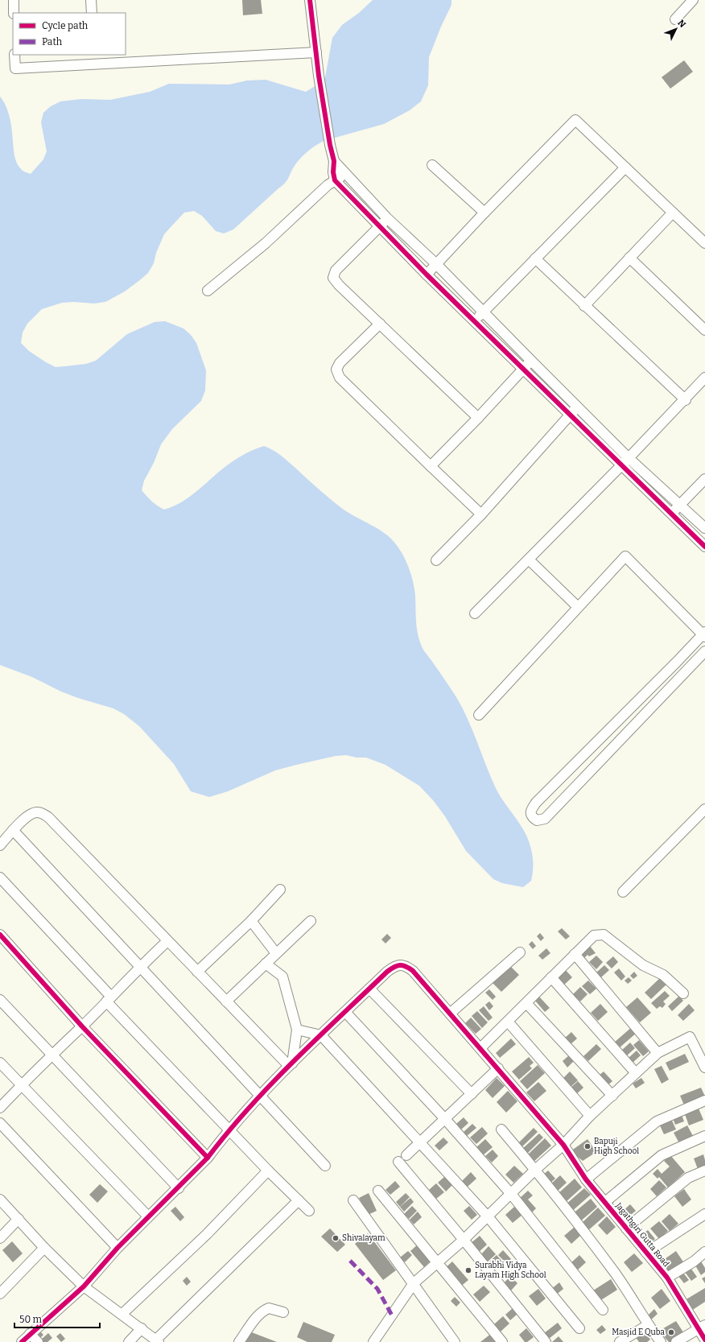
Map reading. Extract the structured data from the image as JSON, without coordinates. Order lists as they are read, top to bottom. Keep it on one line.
{"streets":{"street":["Jagathgiri Gutta Road"]},"places":["Bapuji High School","Shivalayam","Surabhi Vidya Layam High School","Masjid E Quba"],"legend":["Cycle path","Path"],"scale_bar":"50 m","north":"top right"}
